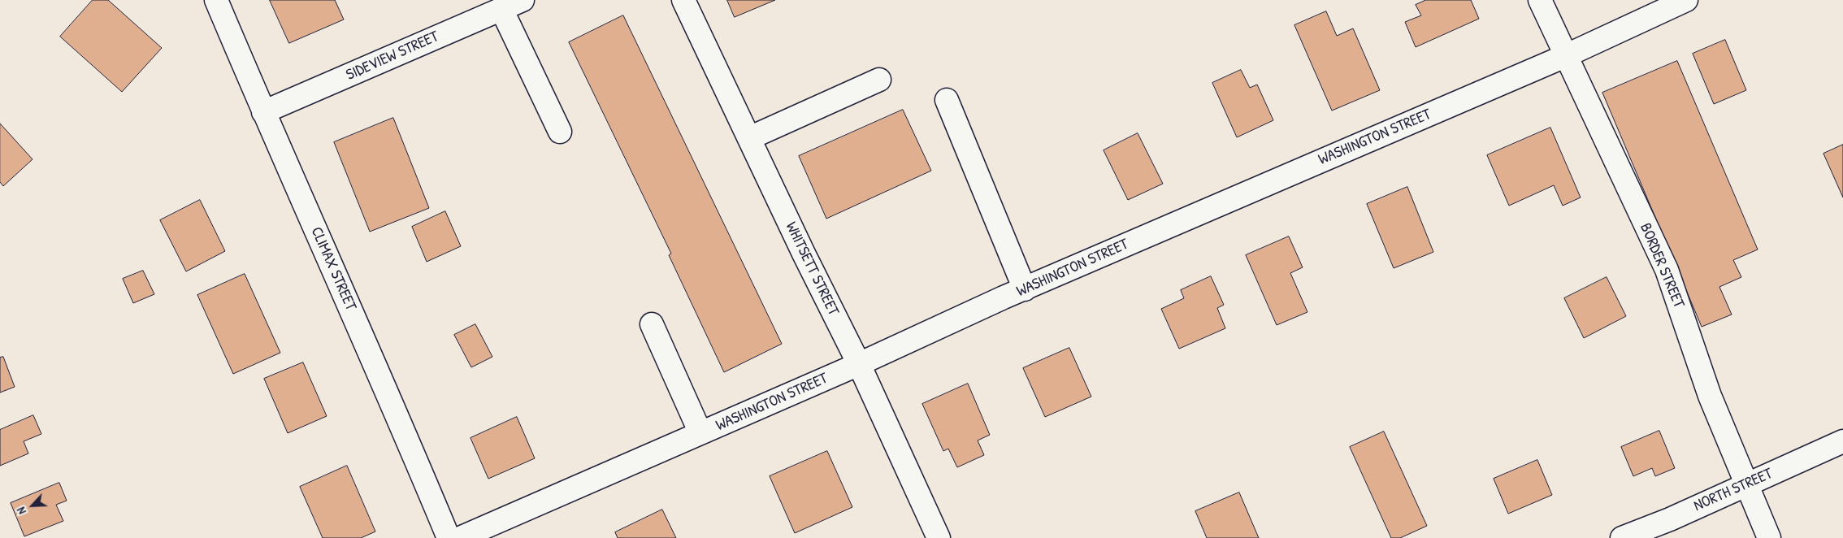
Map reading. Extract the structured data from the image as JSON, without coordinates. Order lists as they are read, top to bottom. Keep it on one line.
{"streets":{"street":["SIDEVIEW STREET","WASHINGTON STREET","BORDER STREET","CLIMAX STREET","WHITSETT STREET","NORTH STREET"]},"crossings":[["SIDEVIEW STREET","CLIMAX STREET"],["WASHINGTON STREET","BORDER STREET"],["WASHINGTON STREET","WHITSETT STREET"],["BORDER STREET","NORTH STREET"]],"north":"bottom left"}
